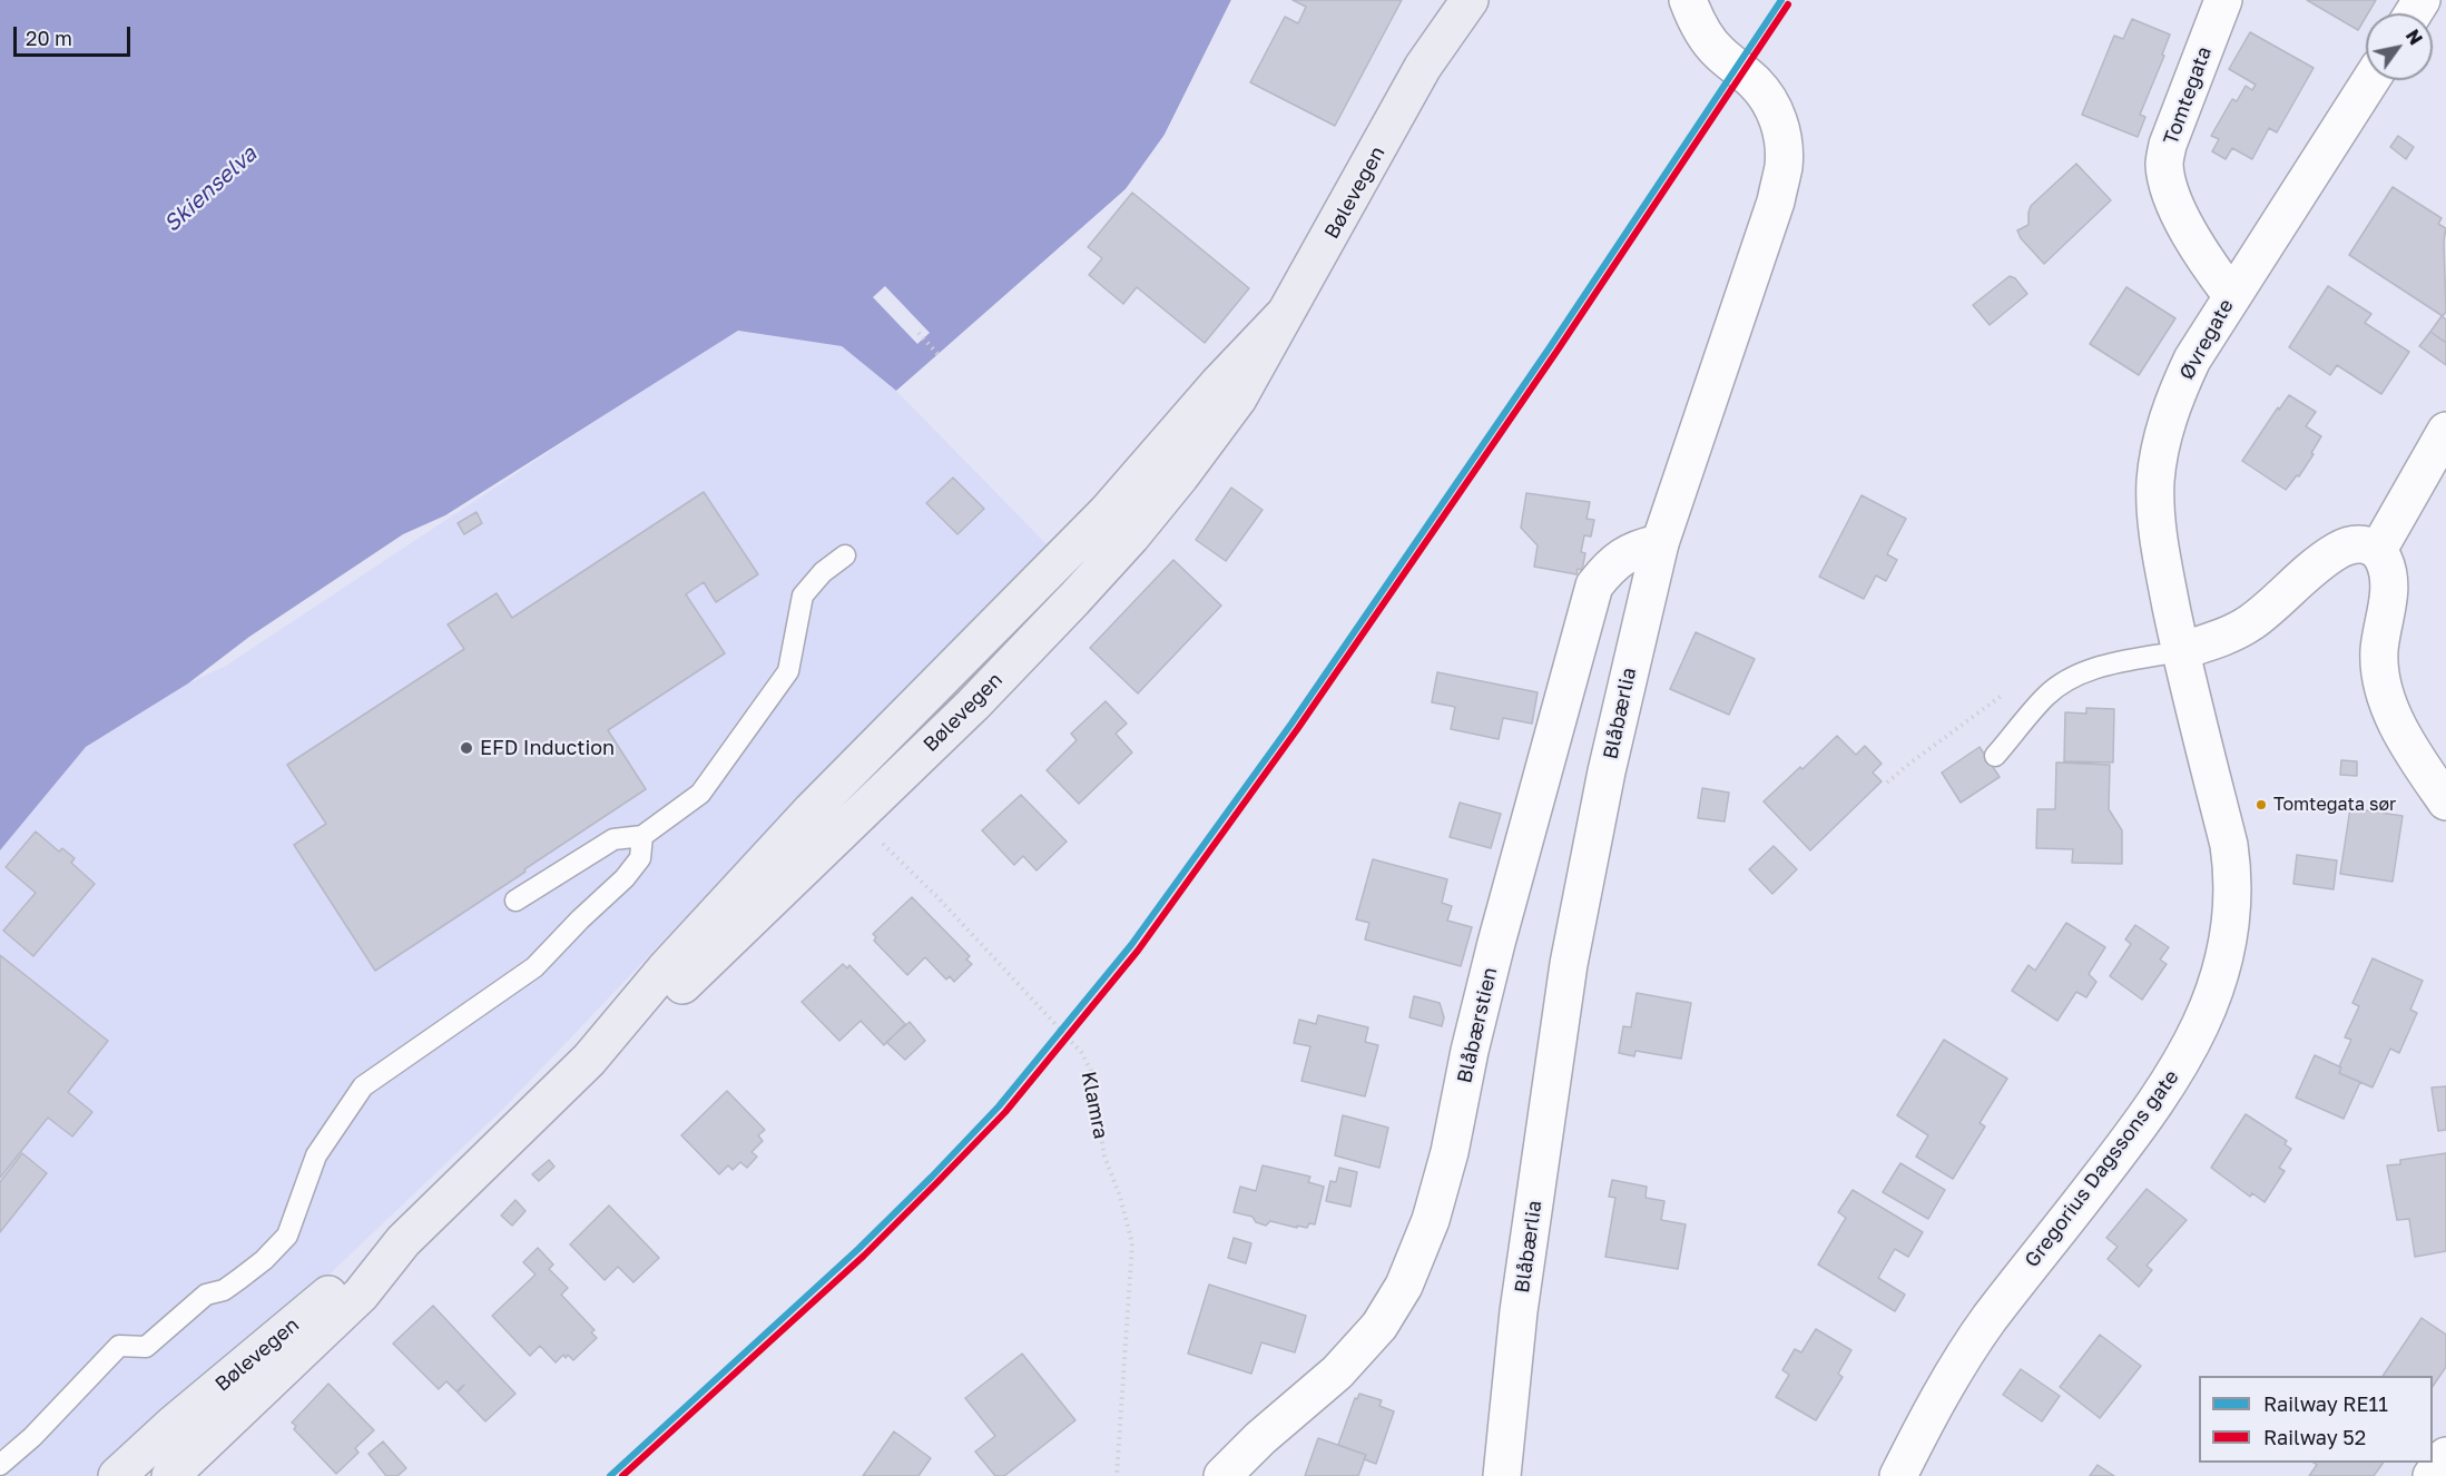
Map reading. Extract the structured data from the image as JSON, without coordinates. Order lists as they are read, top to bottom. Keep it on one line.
{"streets":{"main road":["Bølevegen"],"street":["Tomtegata","Øvregate","Blåbærlia","Blåbærstien","Gregorius Dagssons gate"],"path":["Klamra"]},"crossings":[["Tomtegata","Øvregate"],["Bølevegen","Klamra"],["Øvregate","Gregorius Dagssons gate"],["Blåbærlia","Blåbærstien"]],"water":["Skienselva"],"places":["EFD Induction","Tomtegata sør"],"lines":["rail line RE11","rail line 52"],"legend":["Railway RE11","Railway 52"],"scale_bar":"20 m","north":"top right"}
